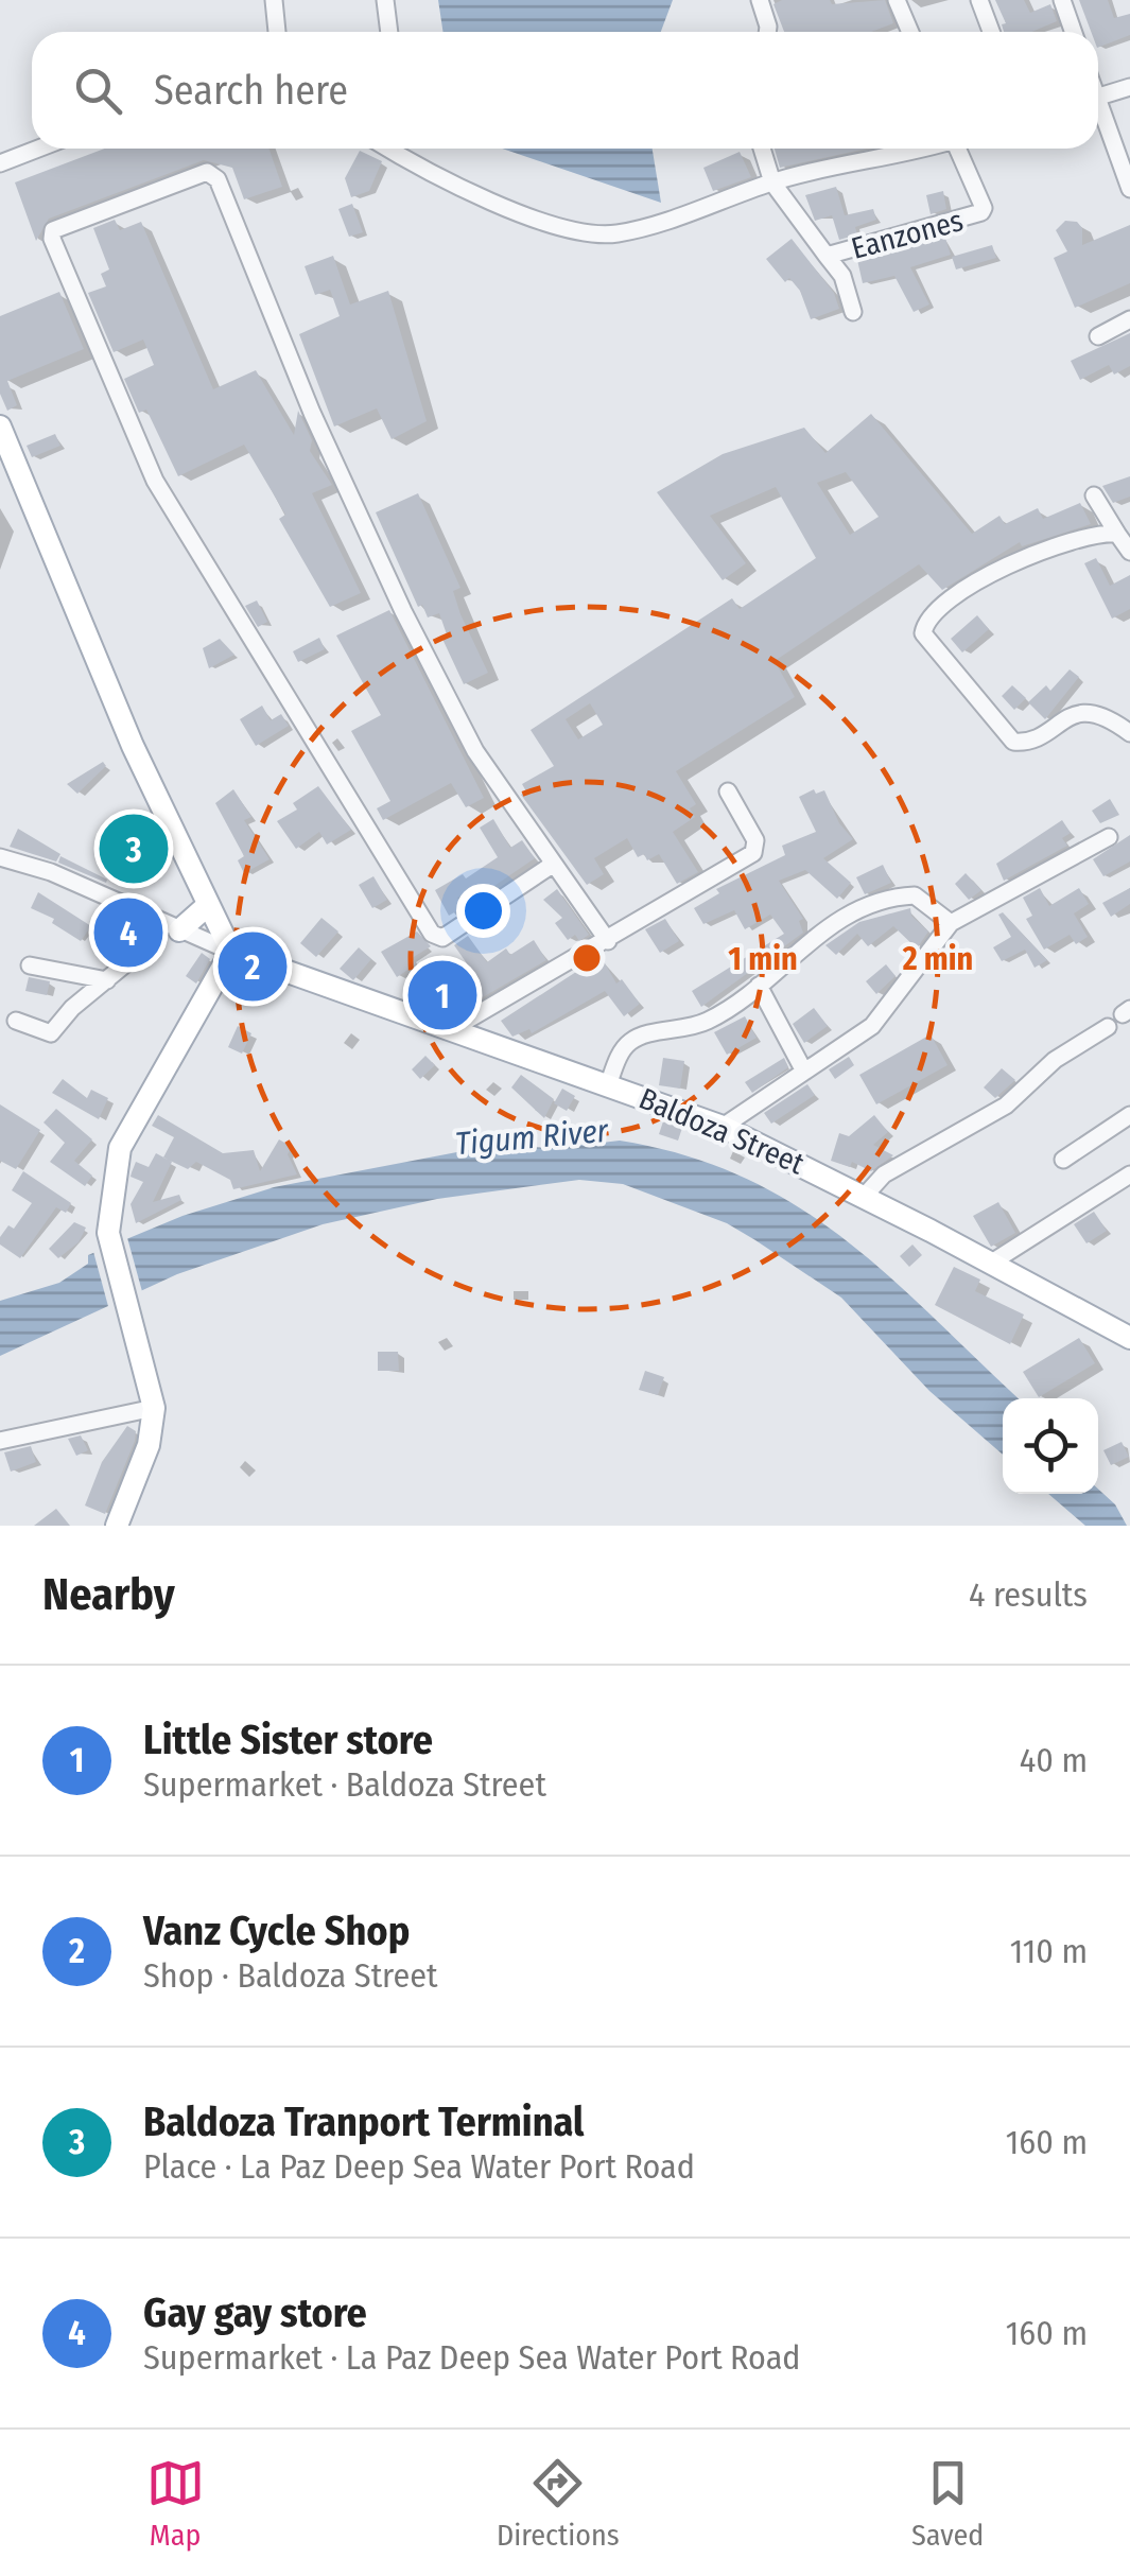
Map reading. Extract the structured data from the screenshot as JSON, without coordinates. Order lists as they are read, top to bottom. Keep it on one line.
{"streets":{"main road":["Baldoza Street"],"street":["Eanzones"]},"water":["Tigum River"],"page":{"search":"Search here","pins":["3","4","2","1"],"heading":["Nearby","4 results"],"list":[{"mark":"1","name":"Little Sister store","note":"Supermarket · Baldoza Street","value":"40 m"},{"mark":"2","name":"Vanz Cycle Shop","note":"Shop · Baldoza Street","value":"110 m"},{"mark":"3","name":"Baldoza Tranport Terminal","note":"Place · La Paz Deep Sea Water Port Road","value":"160 m"},{"mark":"4","name":"Gay gay store","note":"Supermarket · La Paz Deep Sea Water Port Road","value":"160 m"}],"nav":["Map","Directions","Saved"]},"rings":["1 min","2 min"]}
